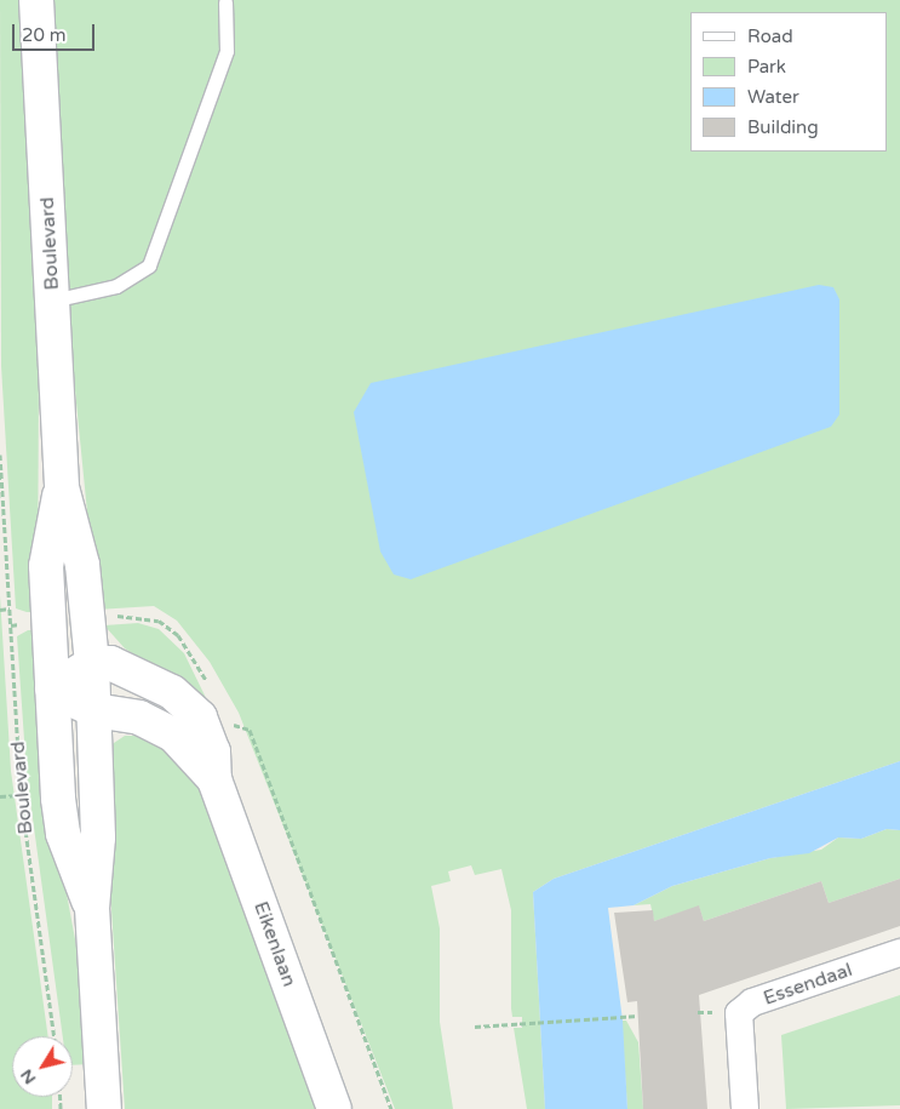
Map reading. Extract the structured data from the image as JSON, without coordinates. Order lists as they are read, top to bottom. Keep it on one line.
{"streets":{"main road":["Boulevard","Eikenlaan"],"street":["Essendaal"]},"crossings":[["Boulevard","Eikenlaan"]],"legend":["Road","Park","Water","Building"],"scale_bar":"20 m","north":"bottom left"}
